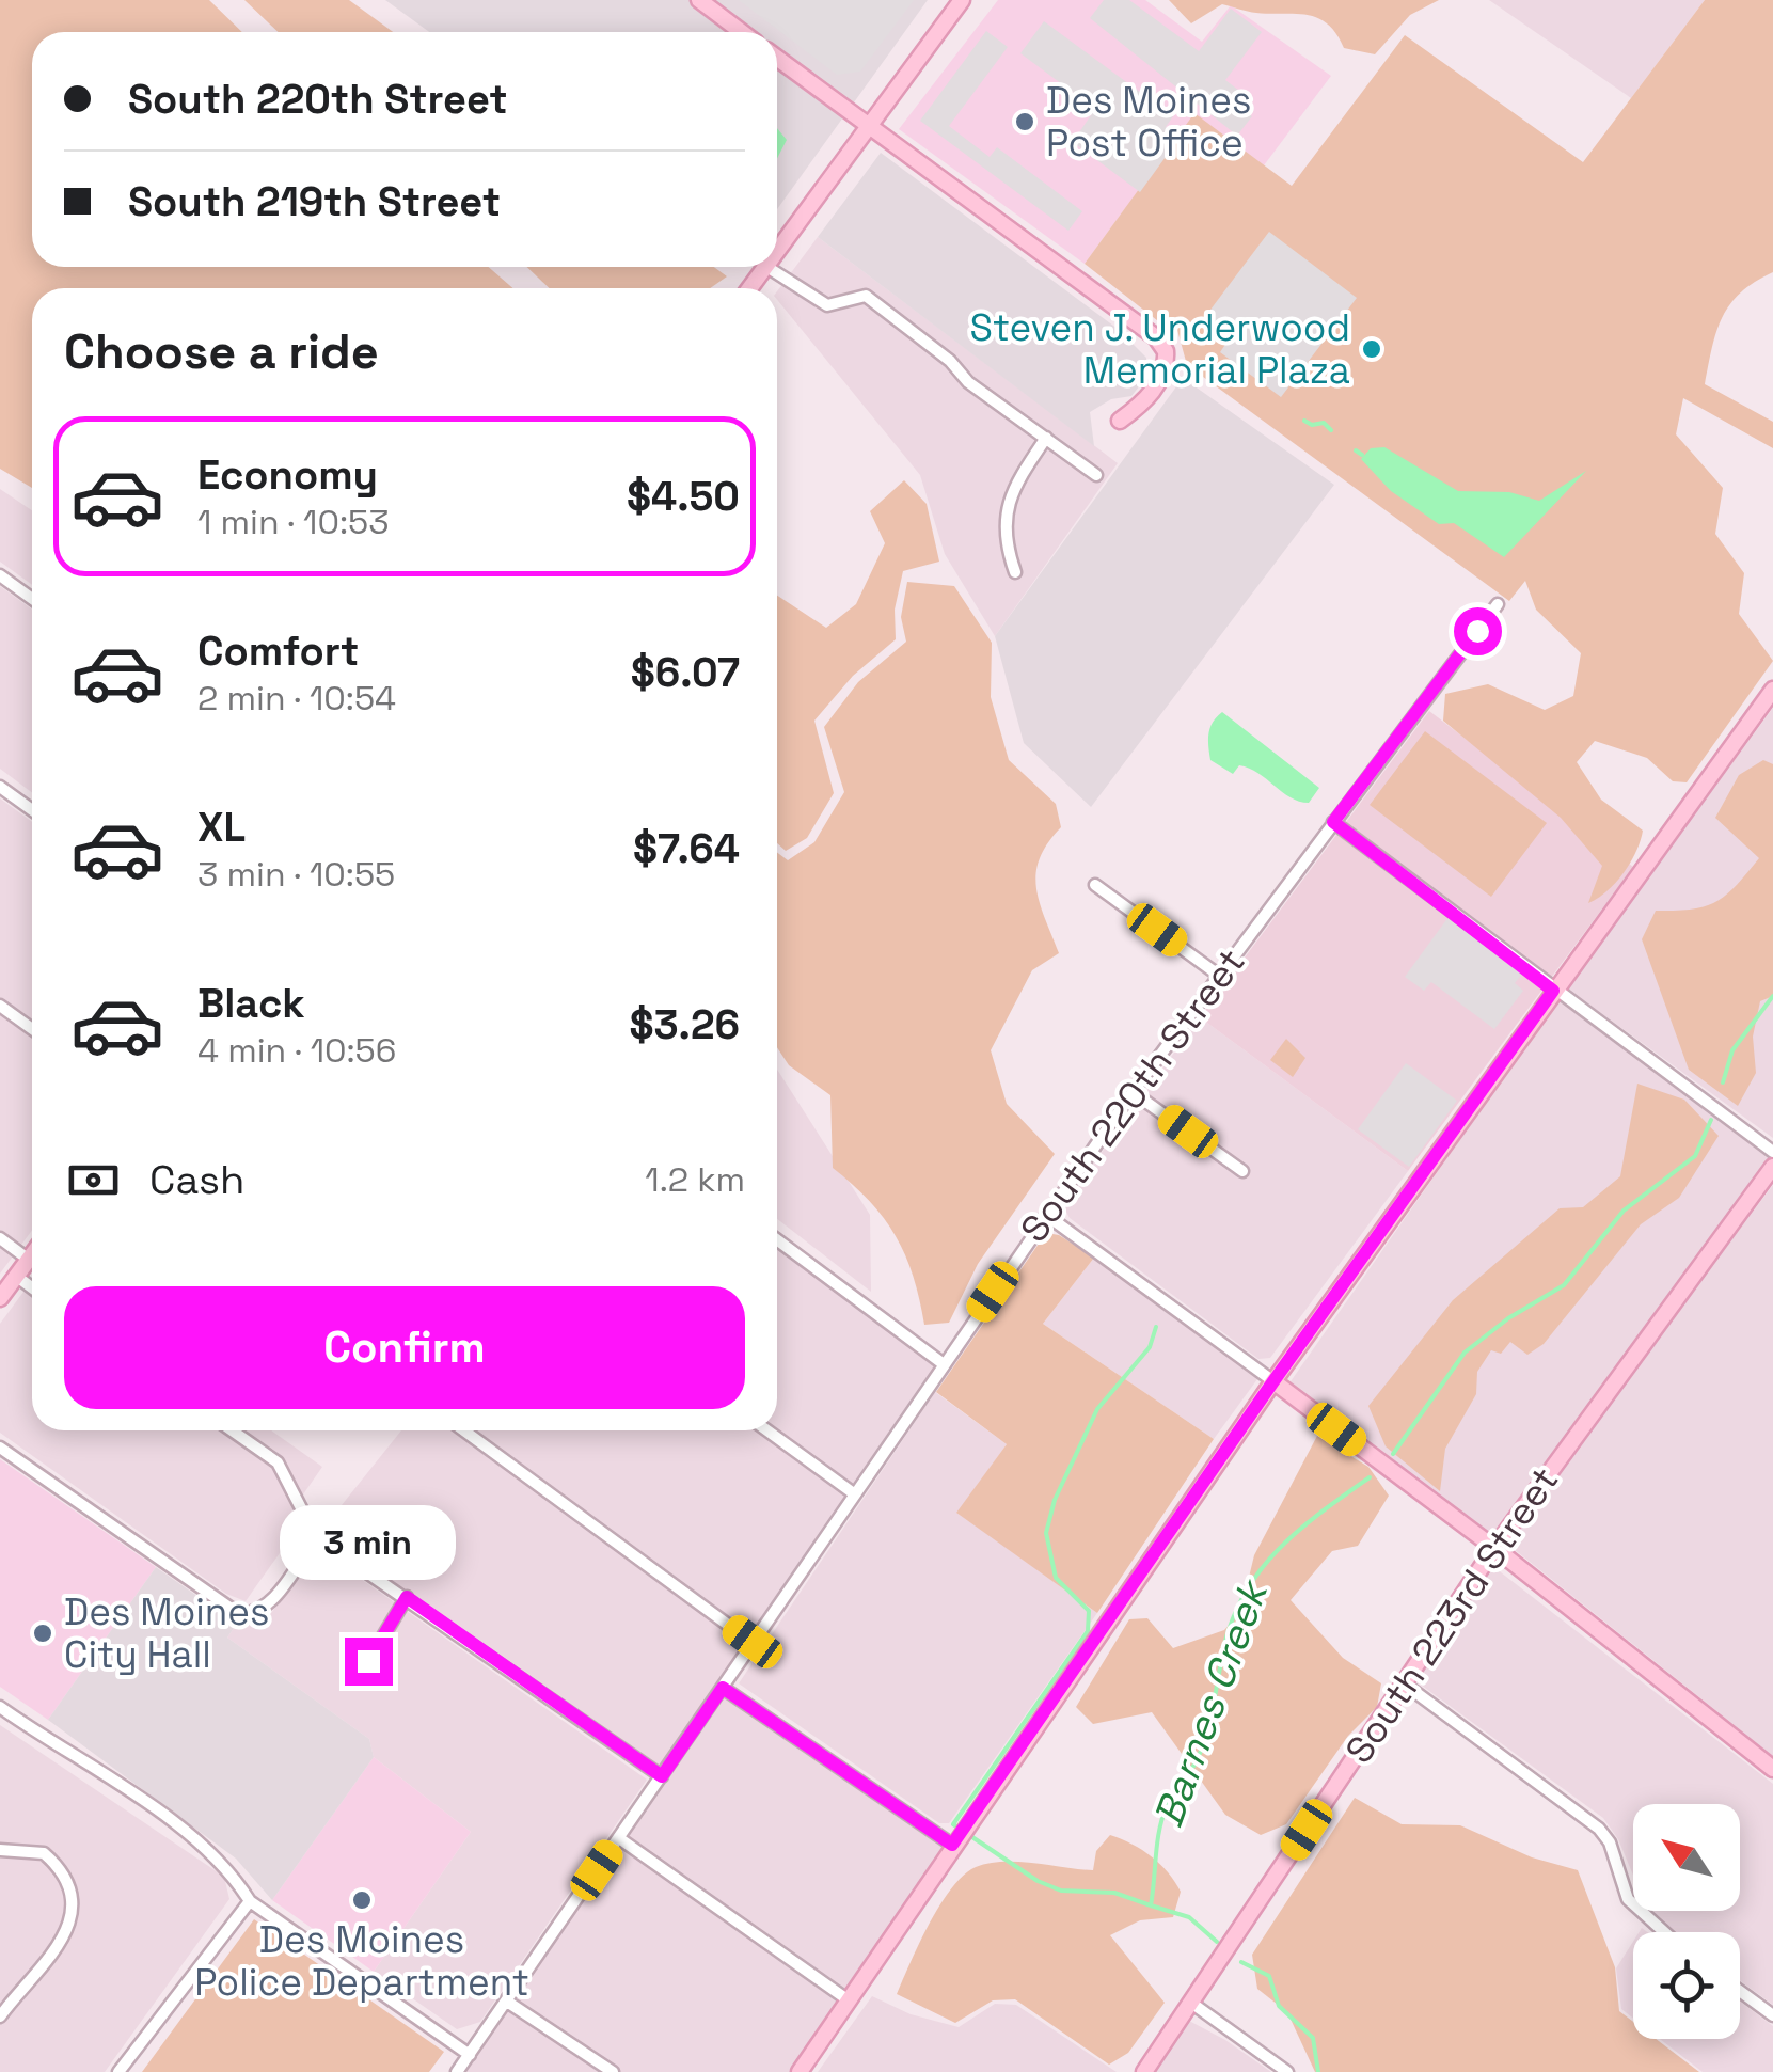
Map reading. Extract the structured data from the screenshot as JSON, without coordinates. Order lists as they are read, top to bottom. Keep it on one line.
{"streets":{"street":["South 220th Street","South 223rd Street"]},"water":["Barnes Creek"],"places":["Des Moines Post Office","Steven J. Underwood Memorial Plaza","Des Moines City Hall","Des Moines Police Department"],"north":"top left","page":{"banner":["South 220th Street","South 219th Street"],"heading":"Choose a ride","list":[{"name":"Economy","note":"1 min · 10:53","value":"$4.50"},{"name":"Comfort","note":"2 min · 10:54","value":"$6.07"},{"name":"XL","note":"3 min · 10:55","value":"$7.64"},{"name":"Black","note":"4 min · 10:56","value":"$3.26"}],"pay":["Cash","1.2 km"],"buttons":"Confirm","bubble":"3 min"}}
